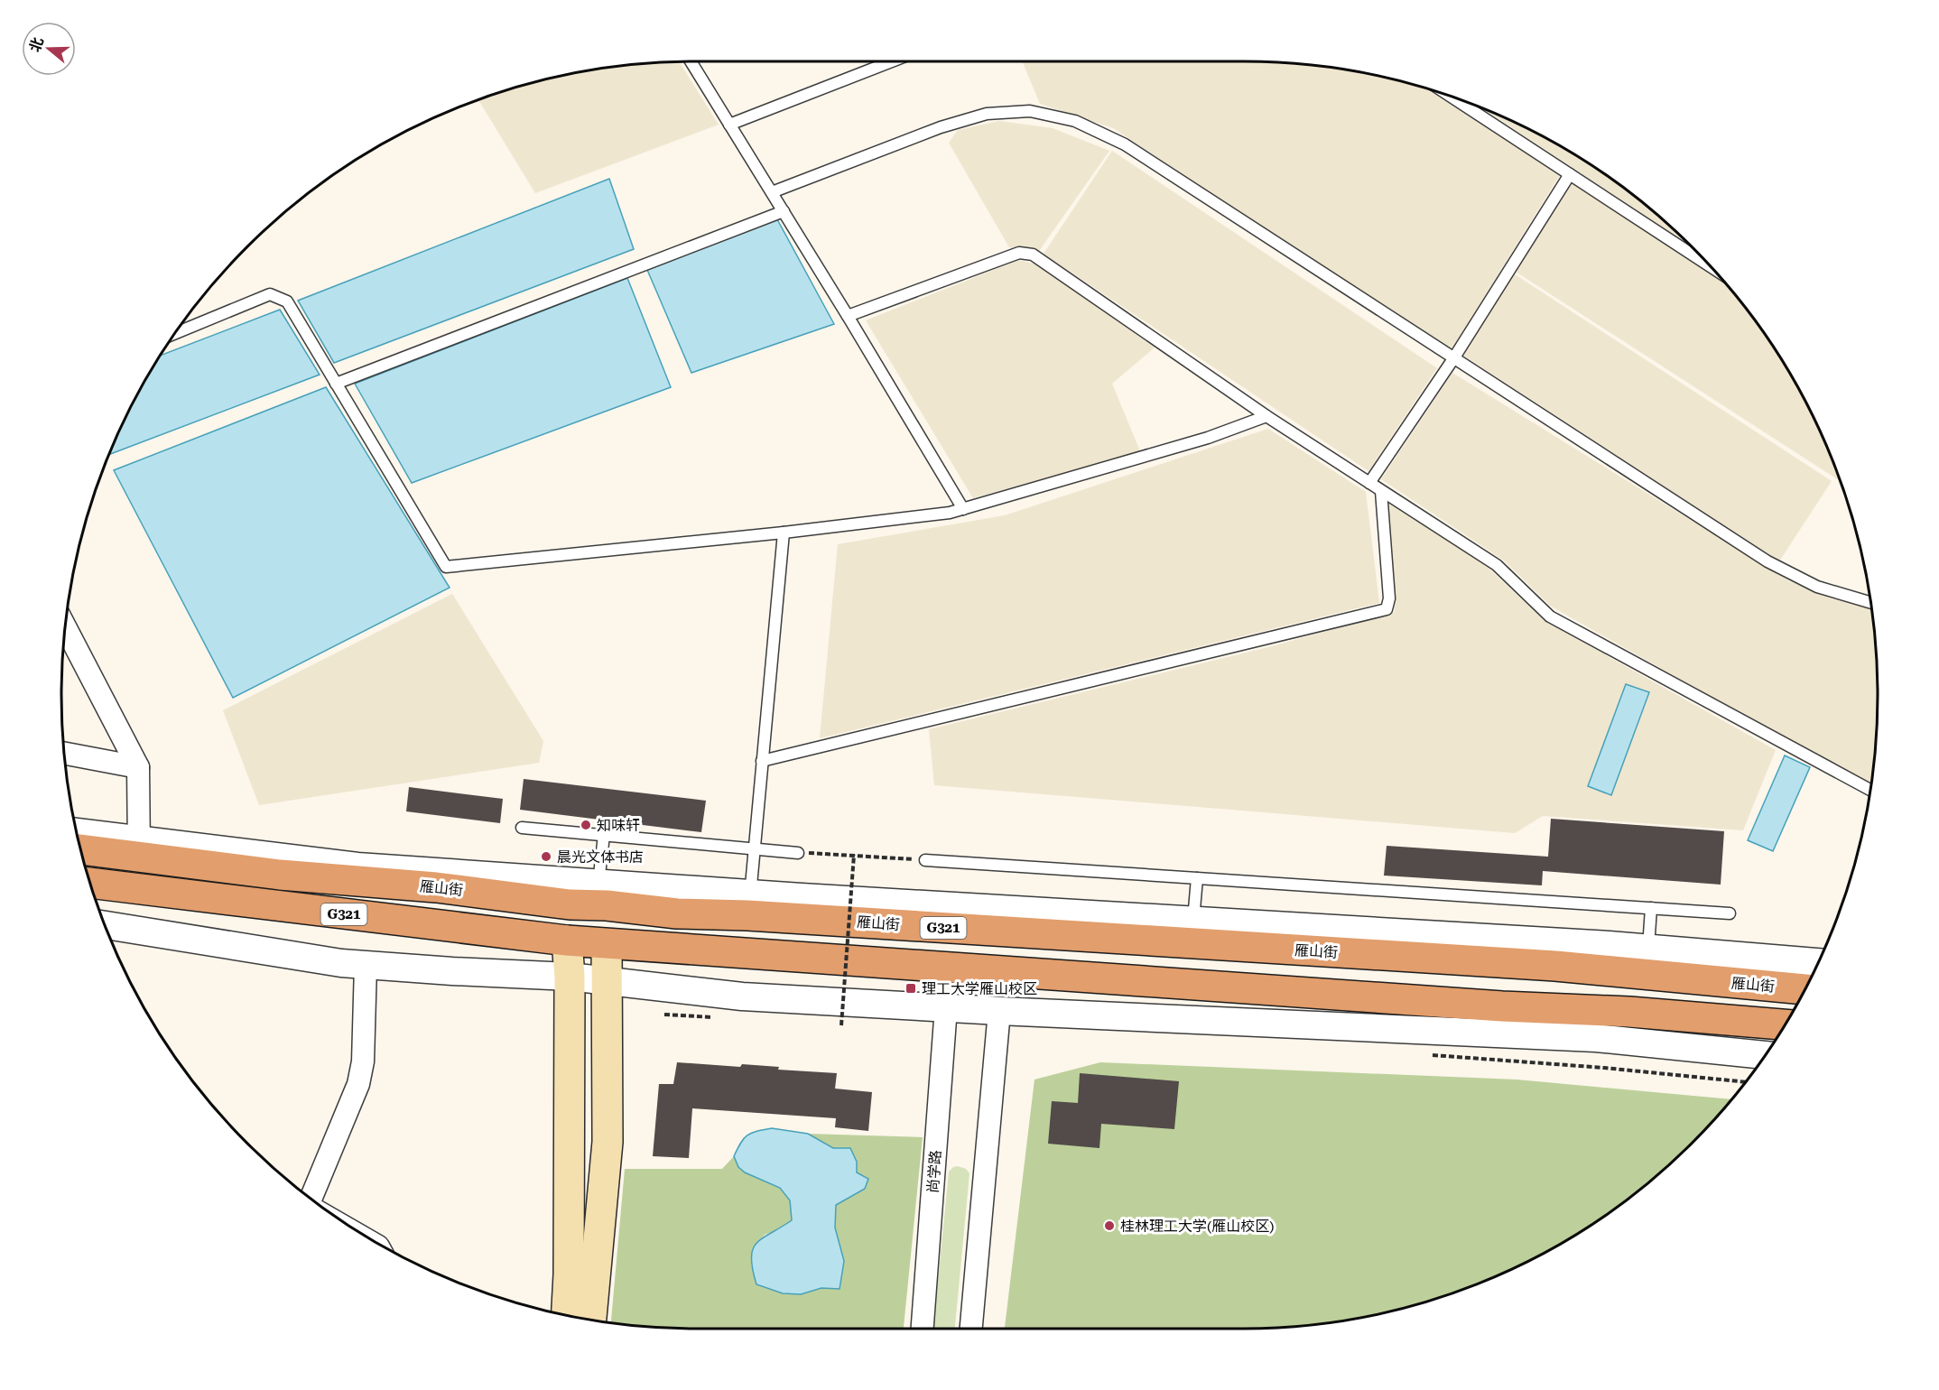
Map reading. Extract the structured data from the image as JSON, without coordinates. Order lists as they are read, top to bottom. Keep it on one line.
{"streets":{"highway":["雁山街","G321"],"street":["尚学路"]},"places":{"other":["知味轩","晨光文体书店","桂林理工大学(雁山校区)"],"transit":["理工大学雁山校区"]},"north":"left"}
